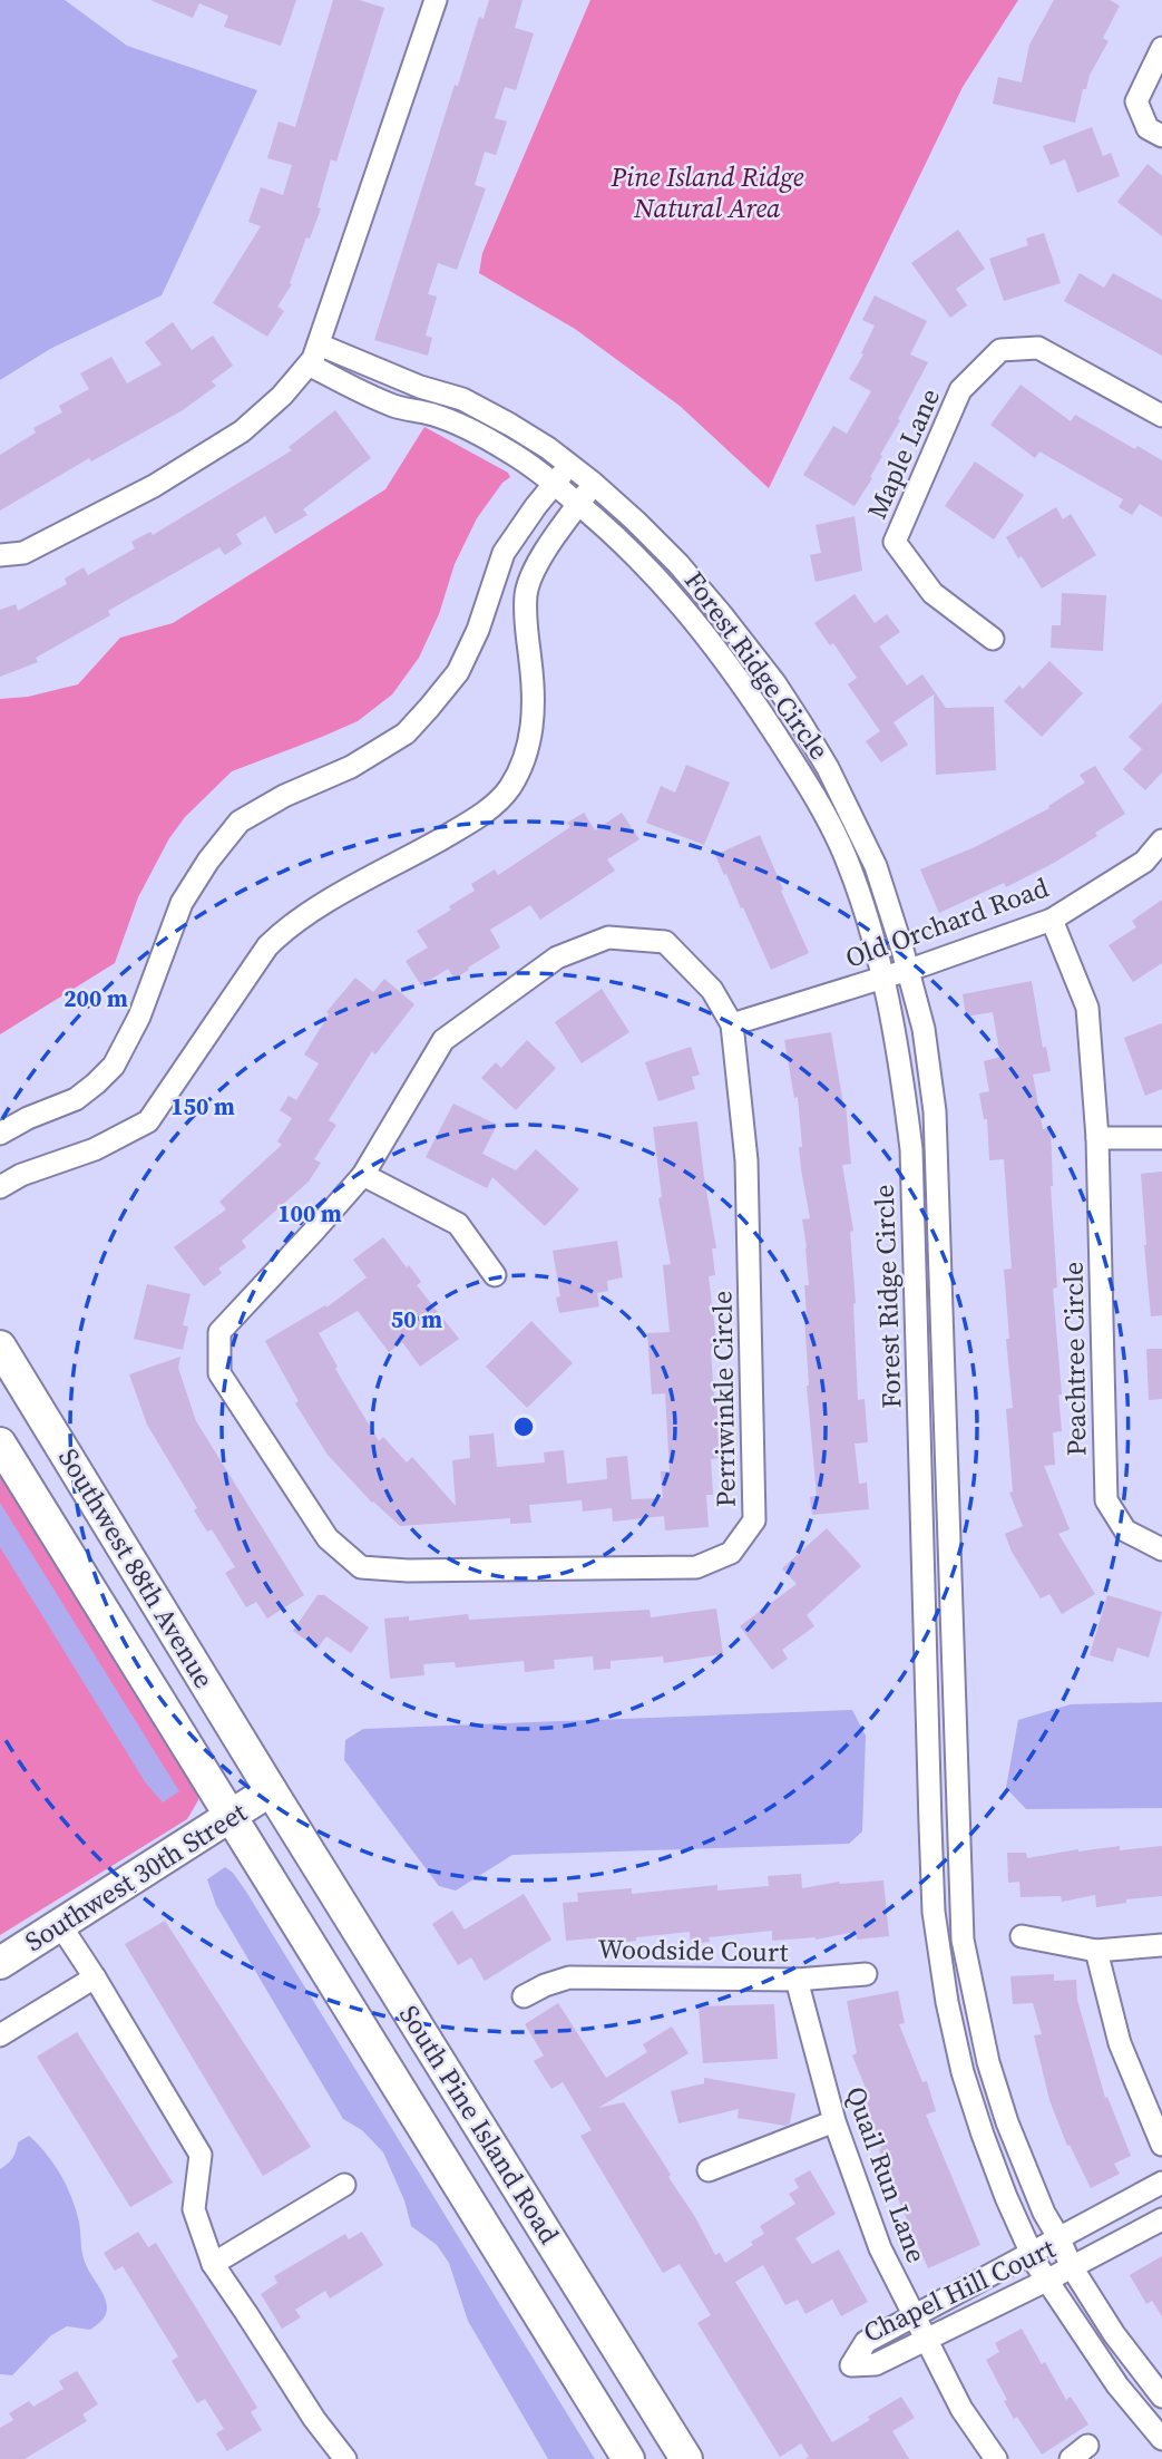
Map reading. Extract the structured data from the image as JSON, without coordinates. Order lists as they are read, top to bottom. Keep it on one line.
{"streets":{"main road":["Southwest 88th Avenue","Southwest 30th Street","South Pine Island Road"],"street":["Maple Lane","Forest Ridge Circle","Old Orchard Road","Peachtree Circle","Perriwinkle Circle","Woodside Court","Quail Run Lane","Chapel Hill Court"]},"crossings":[["Forest Ridge Circle","Old Orchard Road"],["Forest Ridge Circle","Chapel Hill Court"],["Old Orchard Road","Peachtree Circle"],["Old Orchard Road","Perriwinkle Circle"],["Southwest 88th Avenue","Southwest 30th Street"],["Southwest 88th Avenue","South Pine Island Road"],["Southwest 30th Street","South Pine Island Road"],["Woodside Court","Quail Run Lane"],["Quail Run Lane","Chapel Hill Court"]],"parks":["Pine Island Ridge Natural Area"],"rings":["200 m","150 m","100 m","50 m"]}
